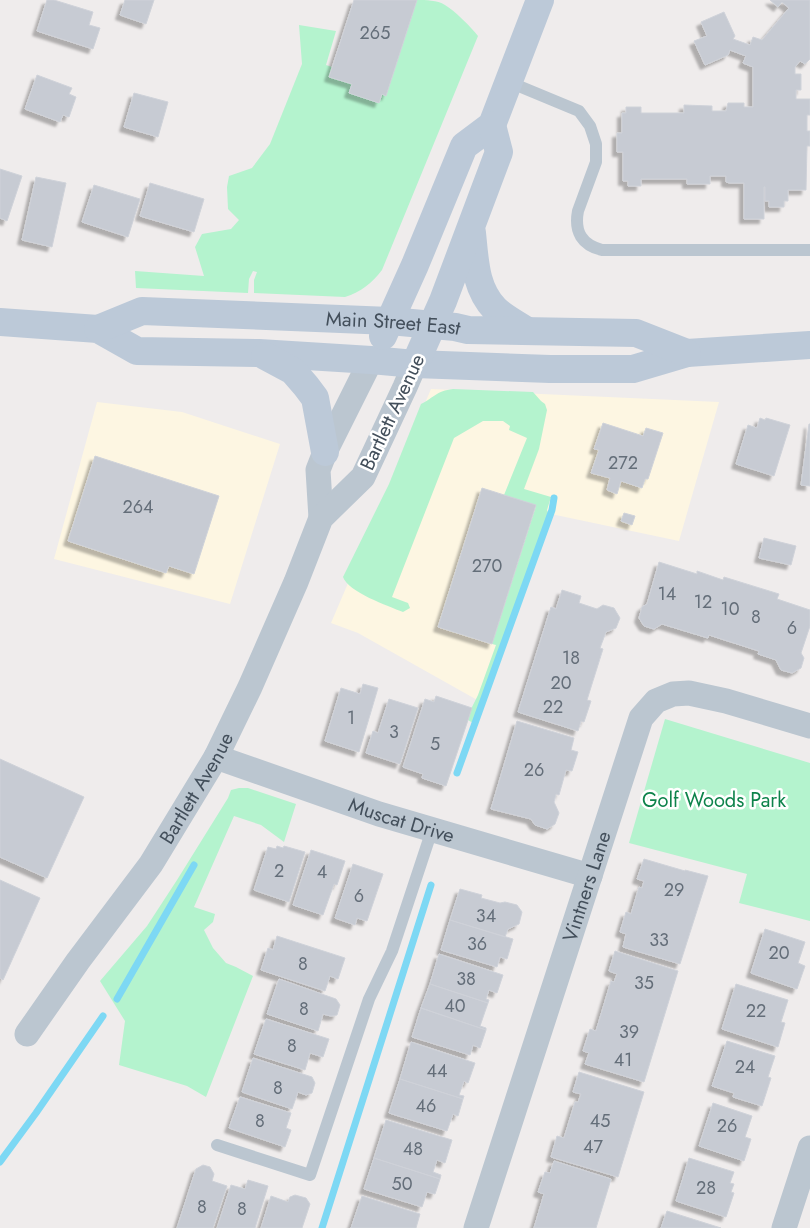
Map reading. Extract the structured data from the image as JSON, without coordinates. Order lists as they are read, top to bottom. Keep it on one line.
{"streets":{"main road":["Main Street East","Bartlett Avenue"],"street":["Muscat Drive","Vintners Lane"]},"crossings":[["Main Street East","Bartlett Avenue"],["Bartlett Avenue","Muscat Drive"],["Muscat Drive","Vintners Lane"]],"parks":["Golf Woods Park"],"house_numbers":["265","272","264","270","14","12","10","8","6","18","20","22","1","3","5","26","2","4","29","6","34","33","36","20","8","38","35","40","8","22","39","8","41","24","44","8","46","8","45","26","47","48","50","28","8","8"]}
